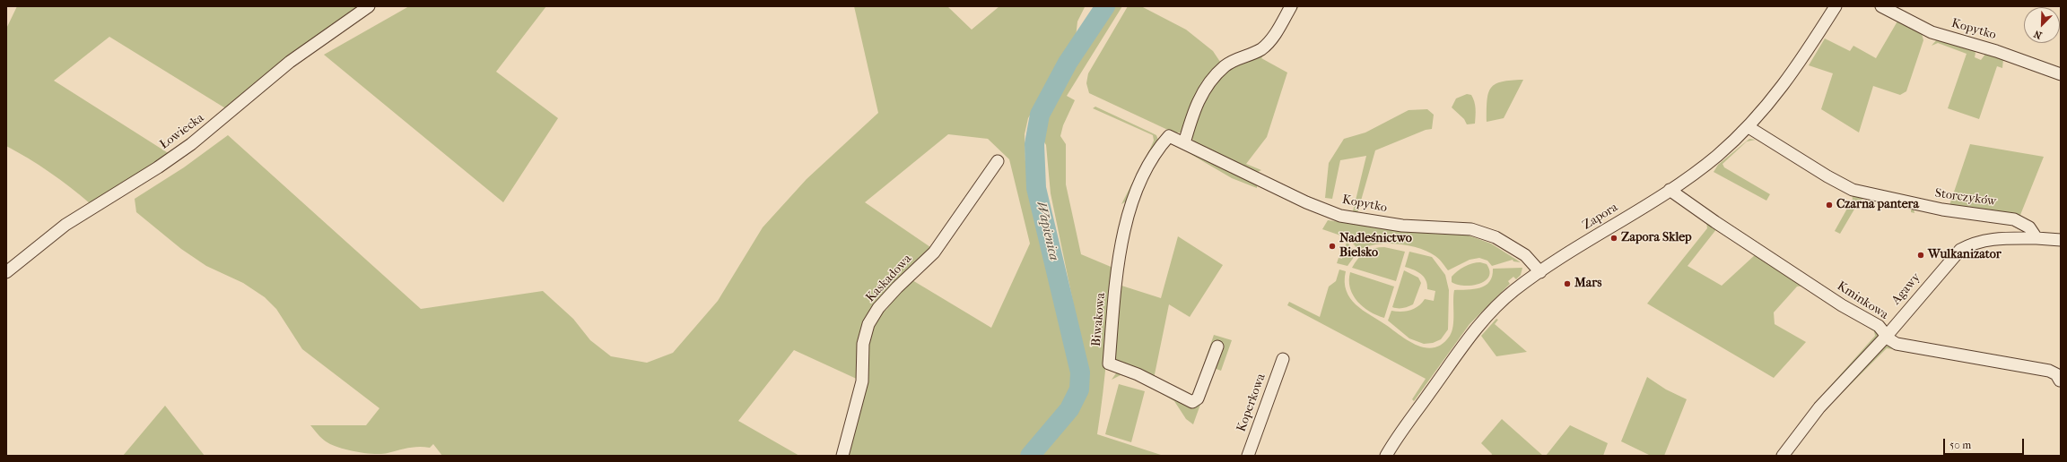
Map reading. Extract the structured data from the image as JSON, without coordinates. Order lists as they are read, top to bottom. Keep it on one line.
{"streets":{"street":["Kopytko","Łowiecka","Storczyków","Zapora","Kaskadowa","Agawy","Kminkowa","Biwakowa","Koperkowa"]},"crossings":[["Kopytko","Zapora"],["Kopytko","Biwakowa"],["Storczyków","Zapora"],["Storczyków","Agawy"],["Zapora","Kminkowa"],["Agawy","Kminkowa"]],"water":["Wapienica"],"places":["Czarna pantera","Zapora Sklep","Nadleśnictwo Bielsko","Wulkanizator","Mars"],"scale_bar":"50 m","north":"bottom left"}
